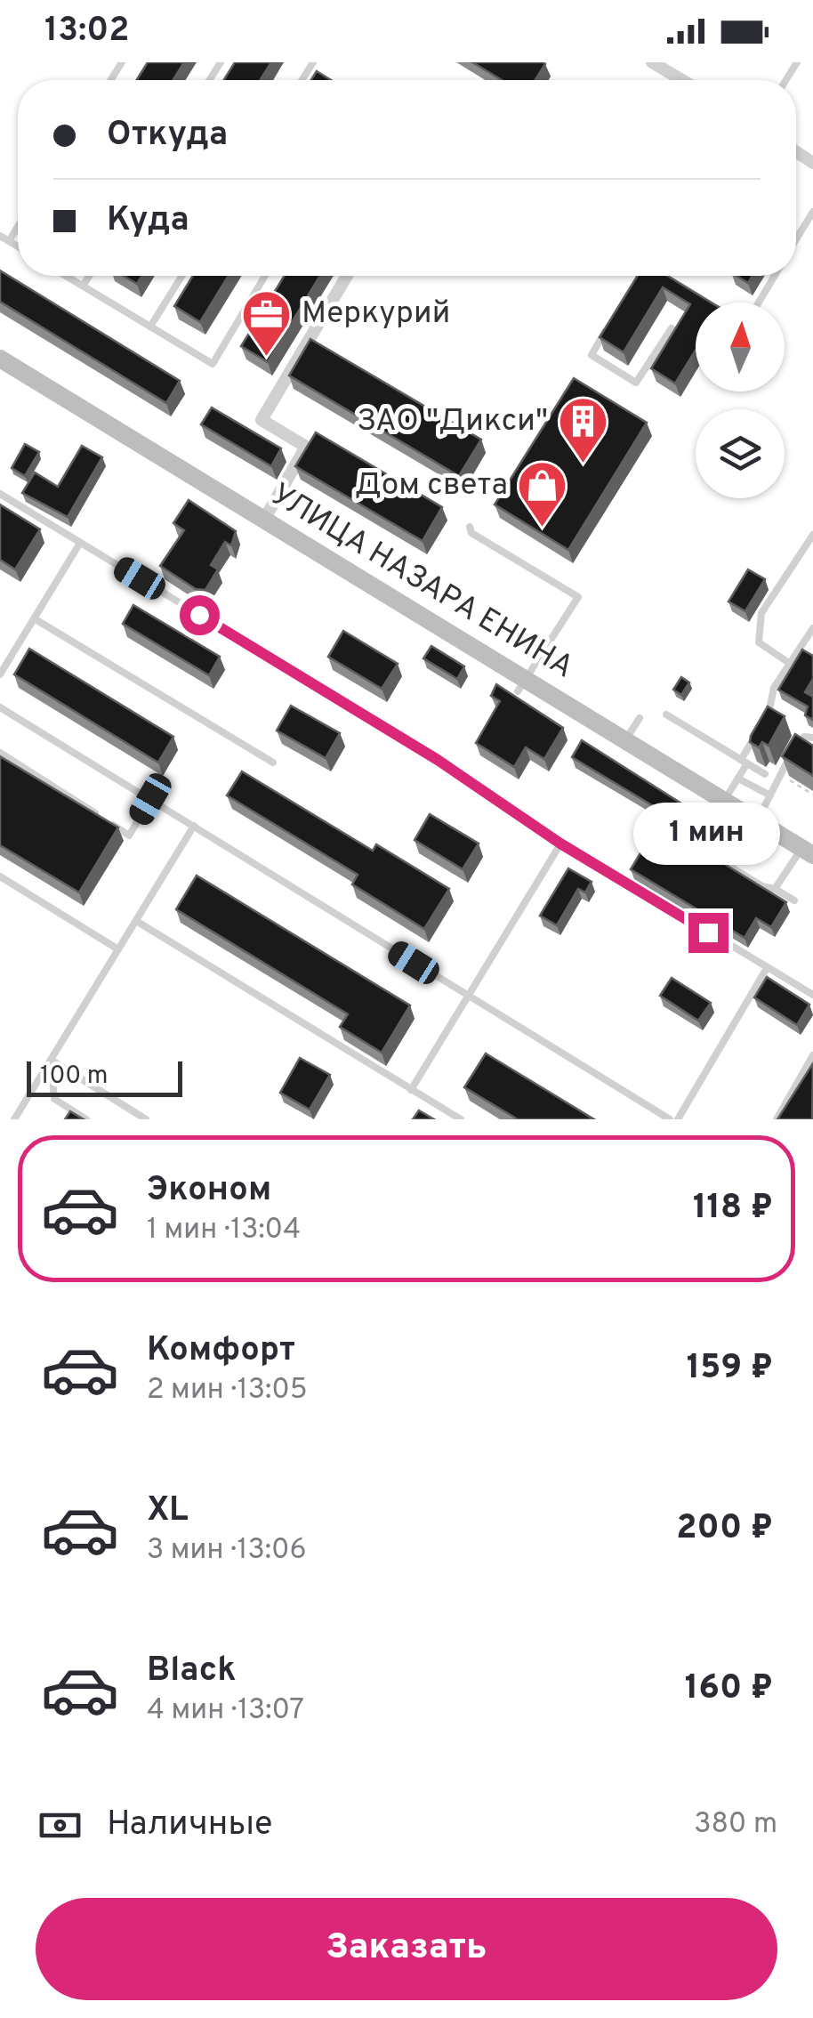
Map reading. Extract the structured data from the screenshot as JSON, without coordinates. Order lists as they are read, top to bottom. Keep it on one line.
{"streets":{"main road":["УЛИЦА НАЗАРА ЕНИНА"]},"places":{"office":["Меркурий"],"building":["ЗАО \"Дикси\""],"shop":["Дом света"]},"scale_bar":"100 m","north":"top","page":{"status":"13:02","banner":["Откуда","Куда"],"bubble":"1 мин","scale":"100 m","list":[{"name":"Эконом","note":"1 мин · 13:04","value":"118 ₽"},{"name":"Комфорт","note":"2 мин · 13:05","value":"159 ₽"},{"name":"XL","note":"3 мин · 13:06","value":"200 ₽"},{"name":"Black","note":"4 мин · 13:07","value":"160 ₽"}],"pay":["Наличные","380 m"],"buttons":"Заказать"}}
